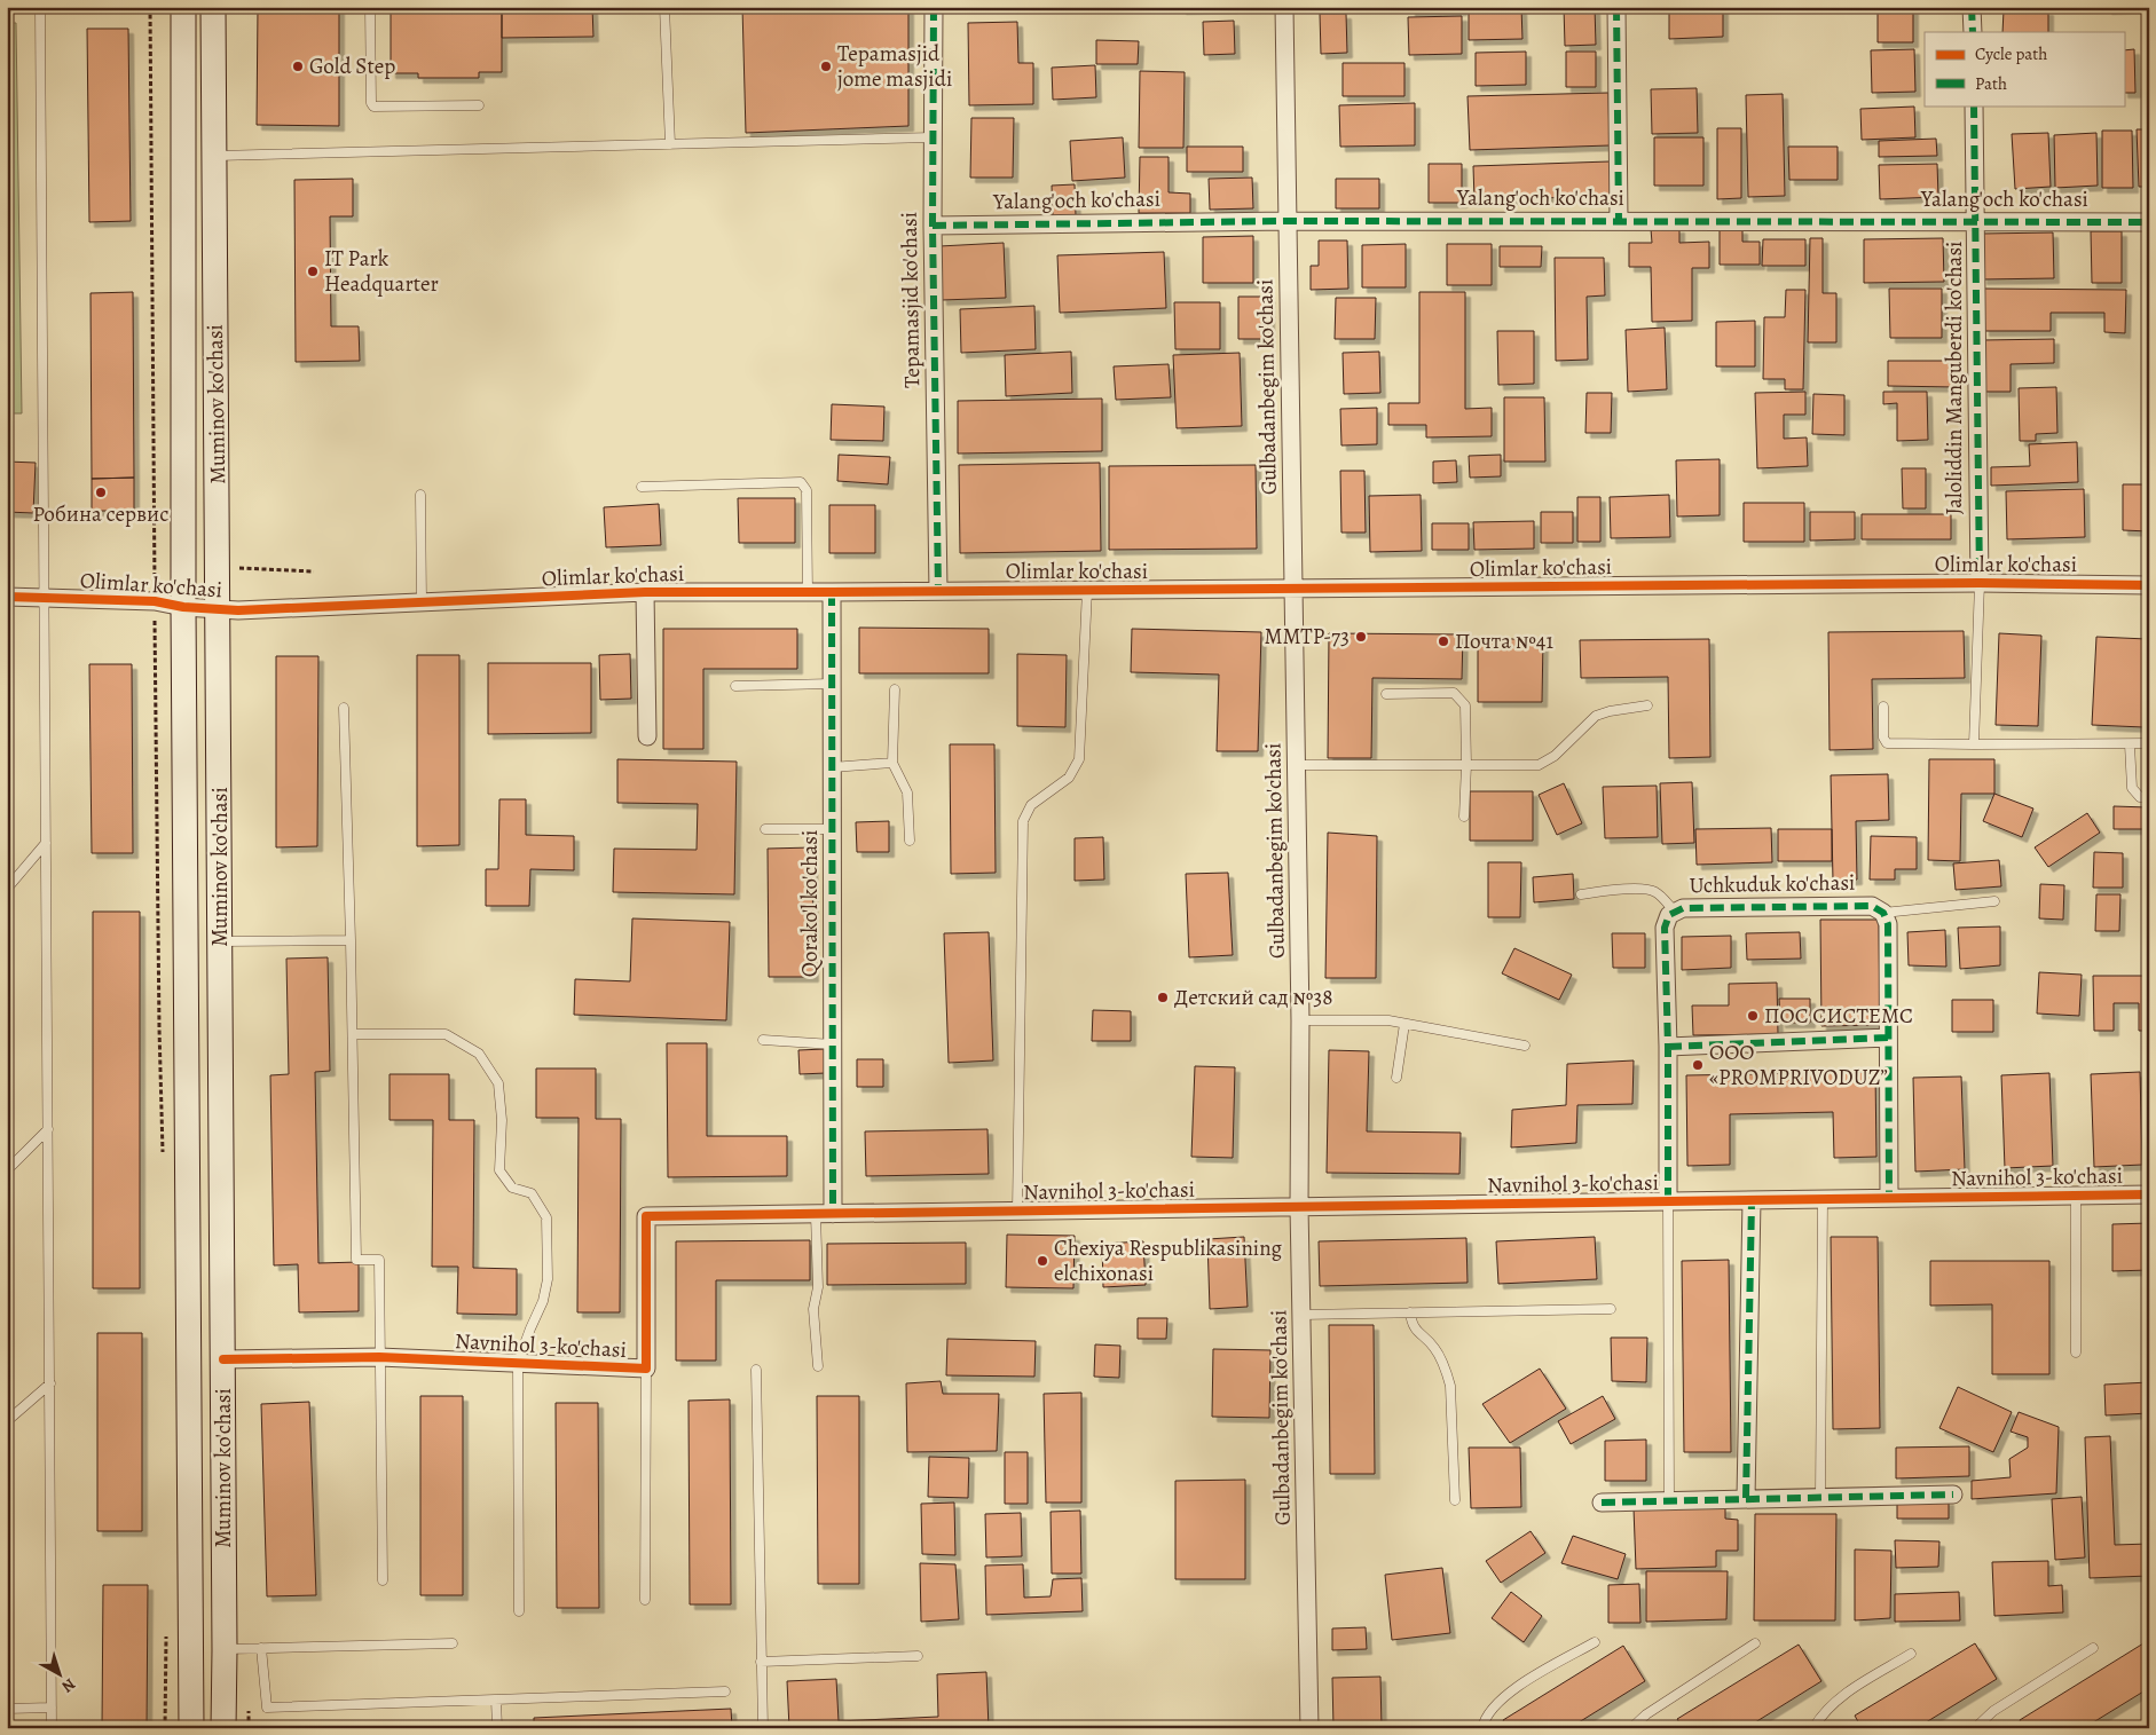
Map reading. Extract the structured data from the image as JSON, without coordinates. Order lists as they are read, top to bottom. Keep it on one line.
{"streets":{"main road":["Muminov ko'chasi"],"street":["Yalang'och ko'chasi","Tepamasjid ko'chasi","Jaloliddin Manguberdi ko'chasi","Gulbadanbegim ko'chasi","Olimlar ko'chasi","Uchkuduk ko'chasi","Qorako'l ko'chasi","Navnihol 3-ko'chasi"]},"crossings":[["Yalang'och ko'chasi","Tepamasjid ko'chasi"],["Yalang'och ko'chasi","Jaloliddin Manguberdi ko'chasi"],["Yalang'och ko'chasi","Gulbadanbegim ko'chasi"],["Tepamasjid ko'chasi","Olimlar ko'chasi"],["Jaloliddin Manguberdi ko'chasi","Olimlar ko'chasi"],["Gulbadanbegim ko'chasi","Olimlar ko'chasi"],["Gulbadanbegim ko'chasi","Navnihol 3-ko'chasi"],["Muminov ko'chasi","Olimlar ko'chasi"],["Muminov ko'chasi","Navnihol 3-ko'chasi"],["Olimlar ko'chasi","Qorako'l ko'chasi"],["Uchkuduk ko'chasi","Navnihol 3-ko'chasi"],["Qorako'l ko'chasi","Navnihol 3-ko'chasi"]],"places":["Gold Step","Tepamasjid jome masjidi","IT Park Headquarter","Робина сервис","MMTP-73","Почта №41","Детский сад №38","ПОС СИСТЕМС","ООО «PROMPRIVODUZ”","Chexiya Respublikasining elchixonasi"],"legend":["Cycle path","Path"],"north":"bottom right"}
